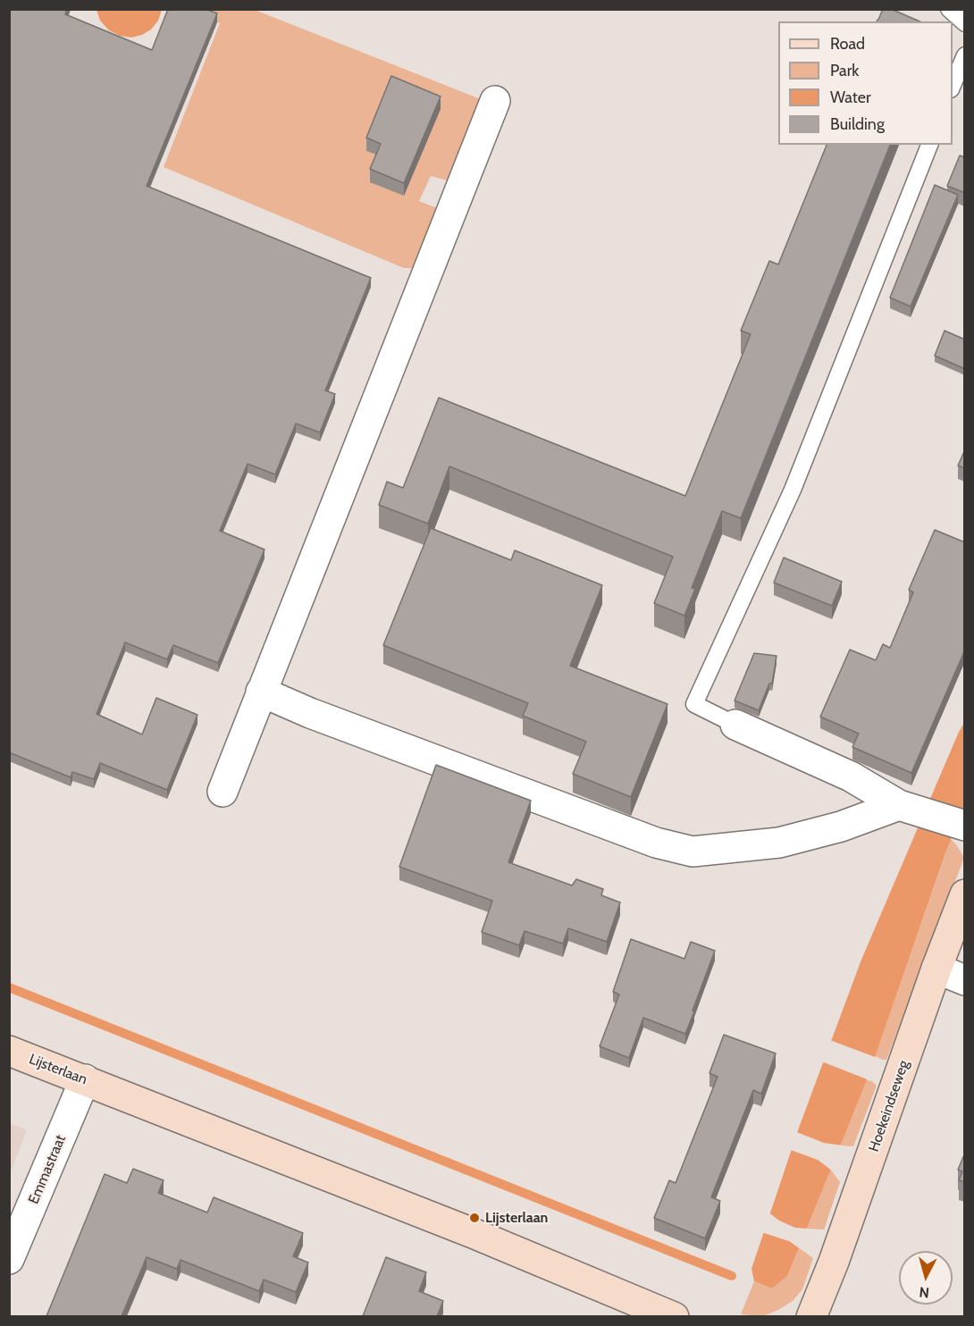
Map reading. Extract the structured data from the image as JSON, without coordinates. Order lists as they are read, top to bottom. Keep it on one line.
{"streets":{"street":["Lijsterlaan","Hoekeindseweg","Emmastraat"]},"crossings":[["Lijsterlaan","Emmastraat"]],"places":["Lijsterlaan"],"legend":["Road","Park","Water","Building"],"north":"bottom"}
